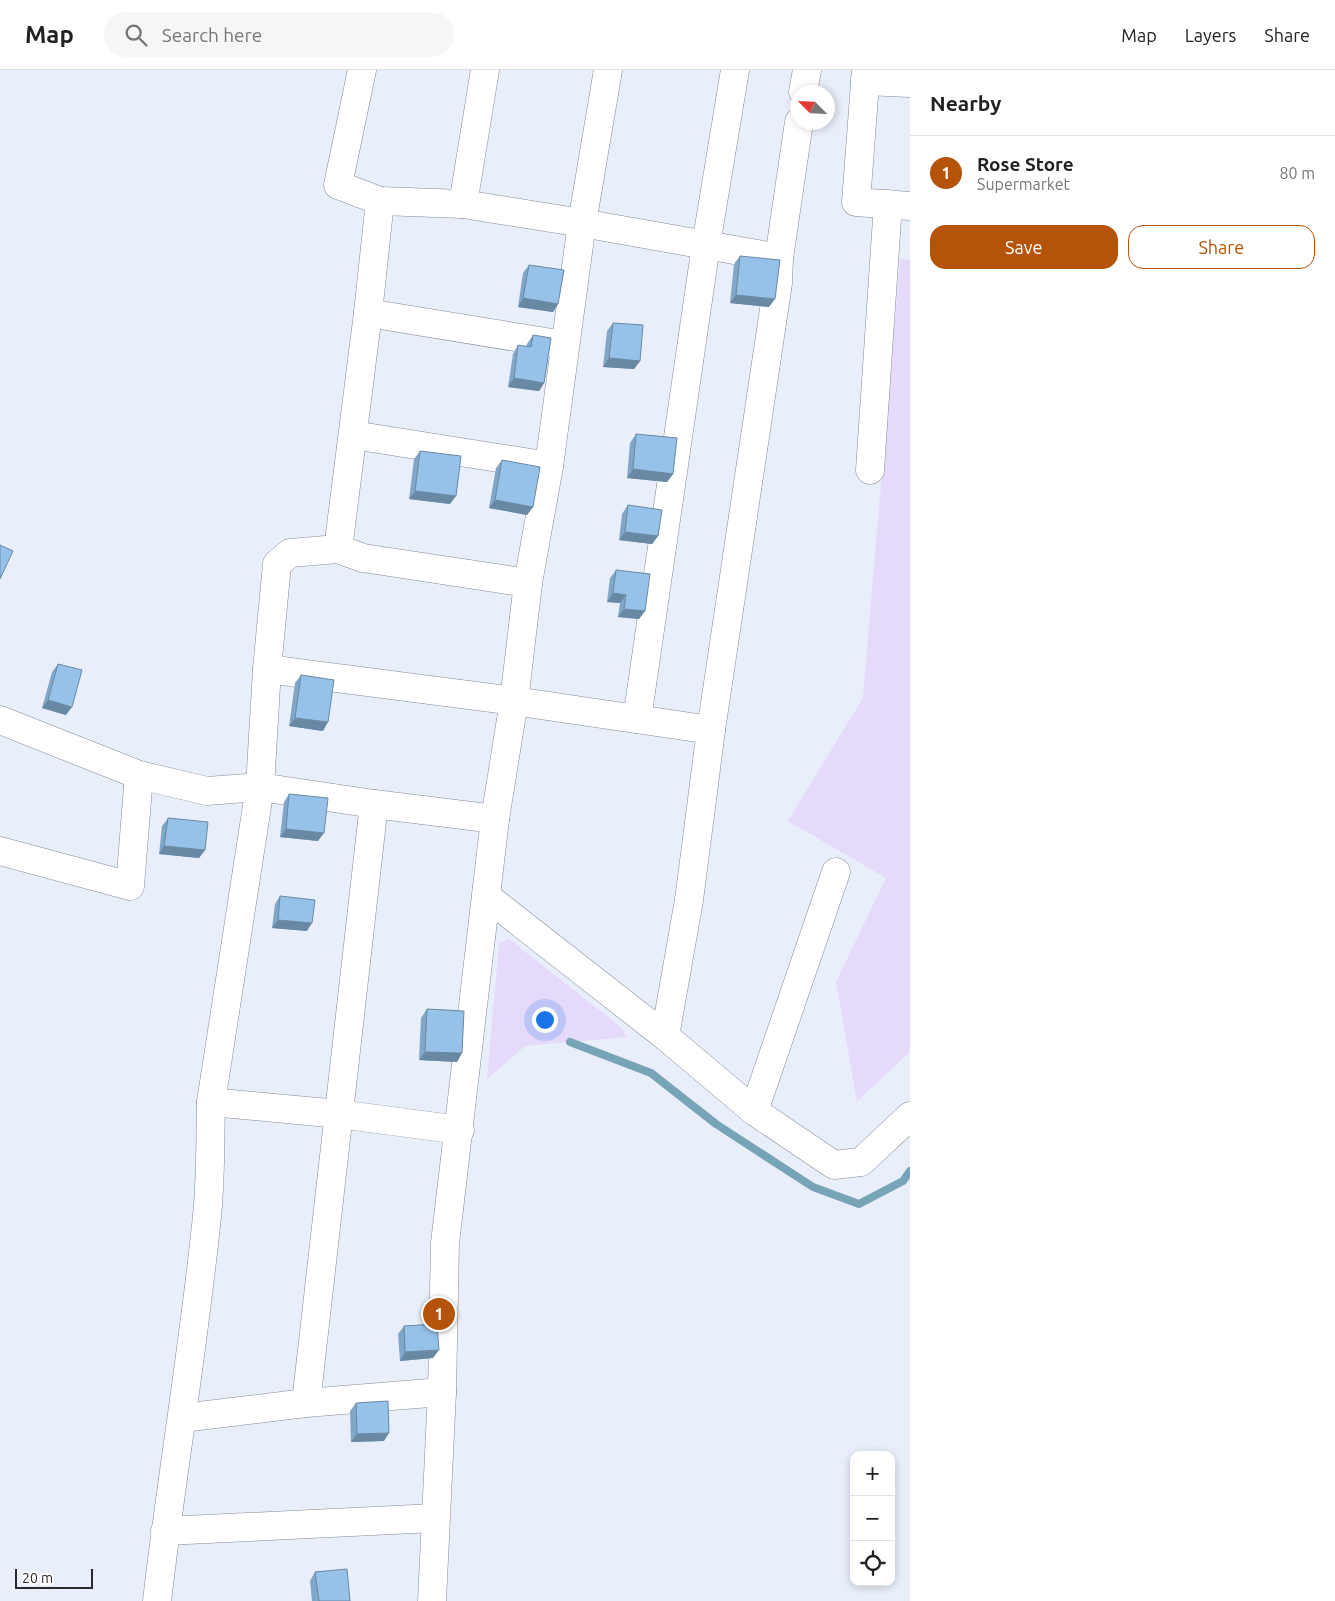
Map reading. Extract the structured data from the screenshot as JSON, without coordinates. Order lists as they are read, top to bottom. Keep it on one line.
{"scale_bar":"20 m","north":"top left","page":{"header":"Map","search":"Search here","nav":["Map","Layers","Share"],"heading":"Nearby","list":[{"mark":"1","name":"Rose Store","note":"Supermarket","value":"80 m"}],"buttons":["Save","Share"],"pins":"1","map_buttons":["+","−"],"scale":"20 m"}}
